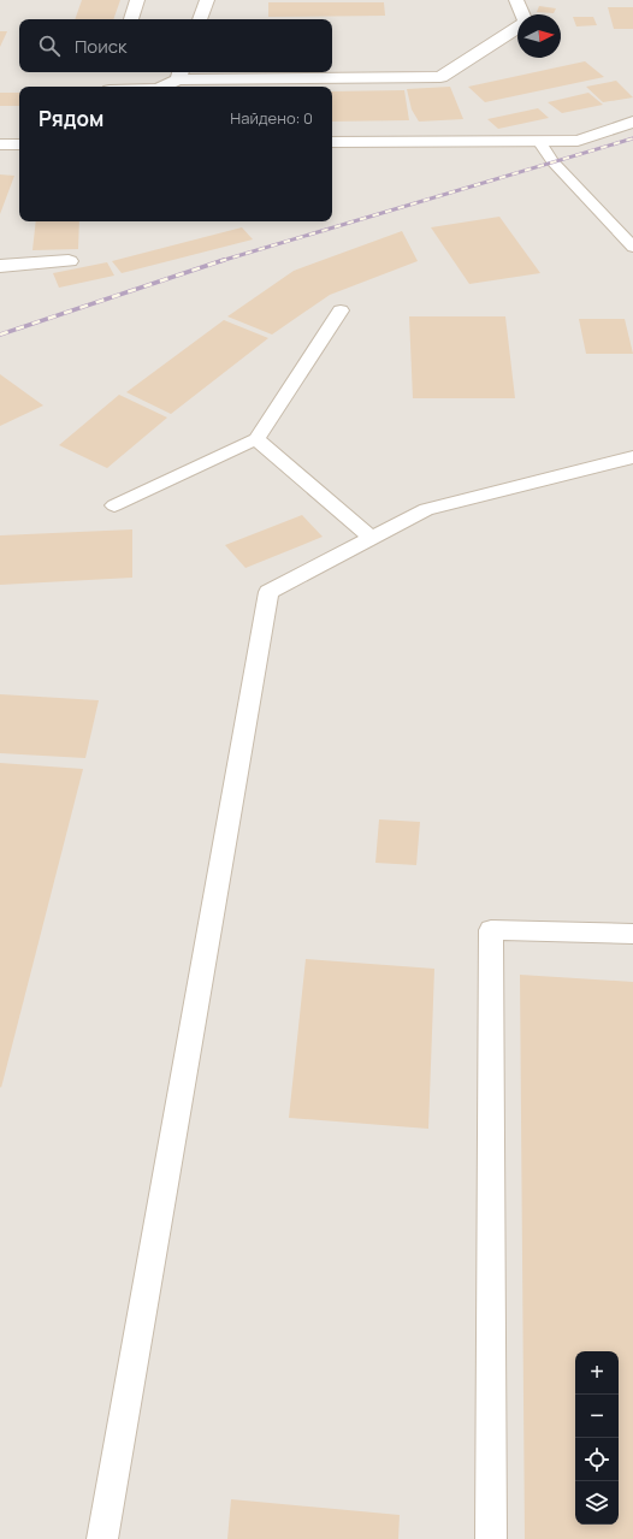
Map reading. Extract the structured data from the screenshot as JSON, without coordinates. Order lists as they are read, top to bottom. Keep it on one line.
{"north":"right","page":{"search":"Поиск","heading":["Рядом","Найдено: 0"],"map_buttons":["+","−"]}}
